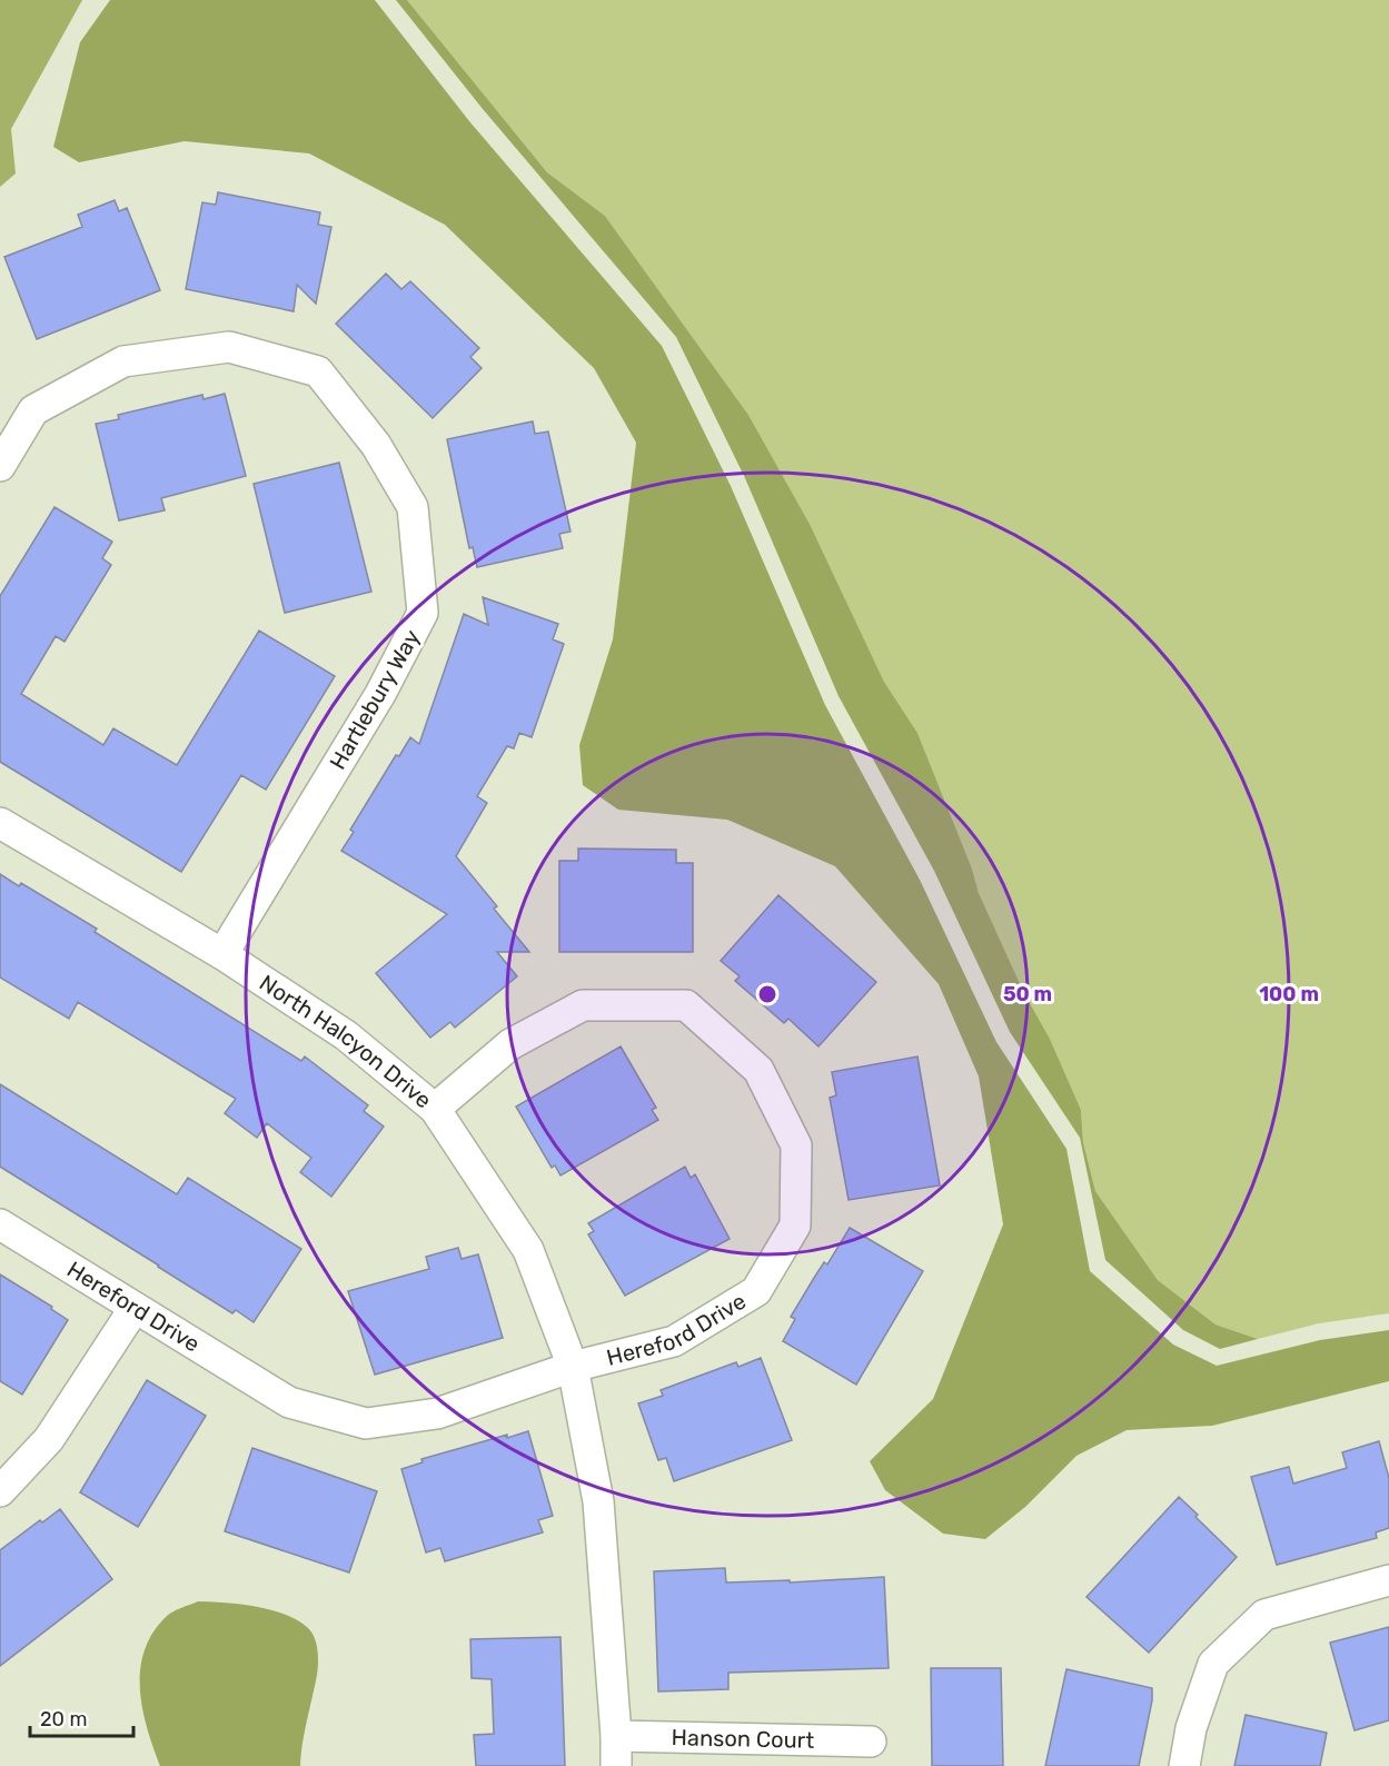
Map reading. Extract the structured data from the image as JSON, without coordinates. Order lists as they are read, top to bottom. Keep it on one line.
{"streets":{"street":["Hartlebury Way","North Halcyon Drive","Hereford Drive","Hanson Court"]},"crossings":[["Hartlebury Way","North Halcyon Drive"],["North Halcyon Drive","Hereford Drive"]],"scale_bar":"20 m","rings":["50 m","100 m"]}
